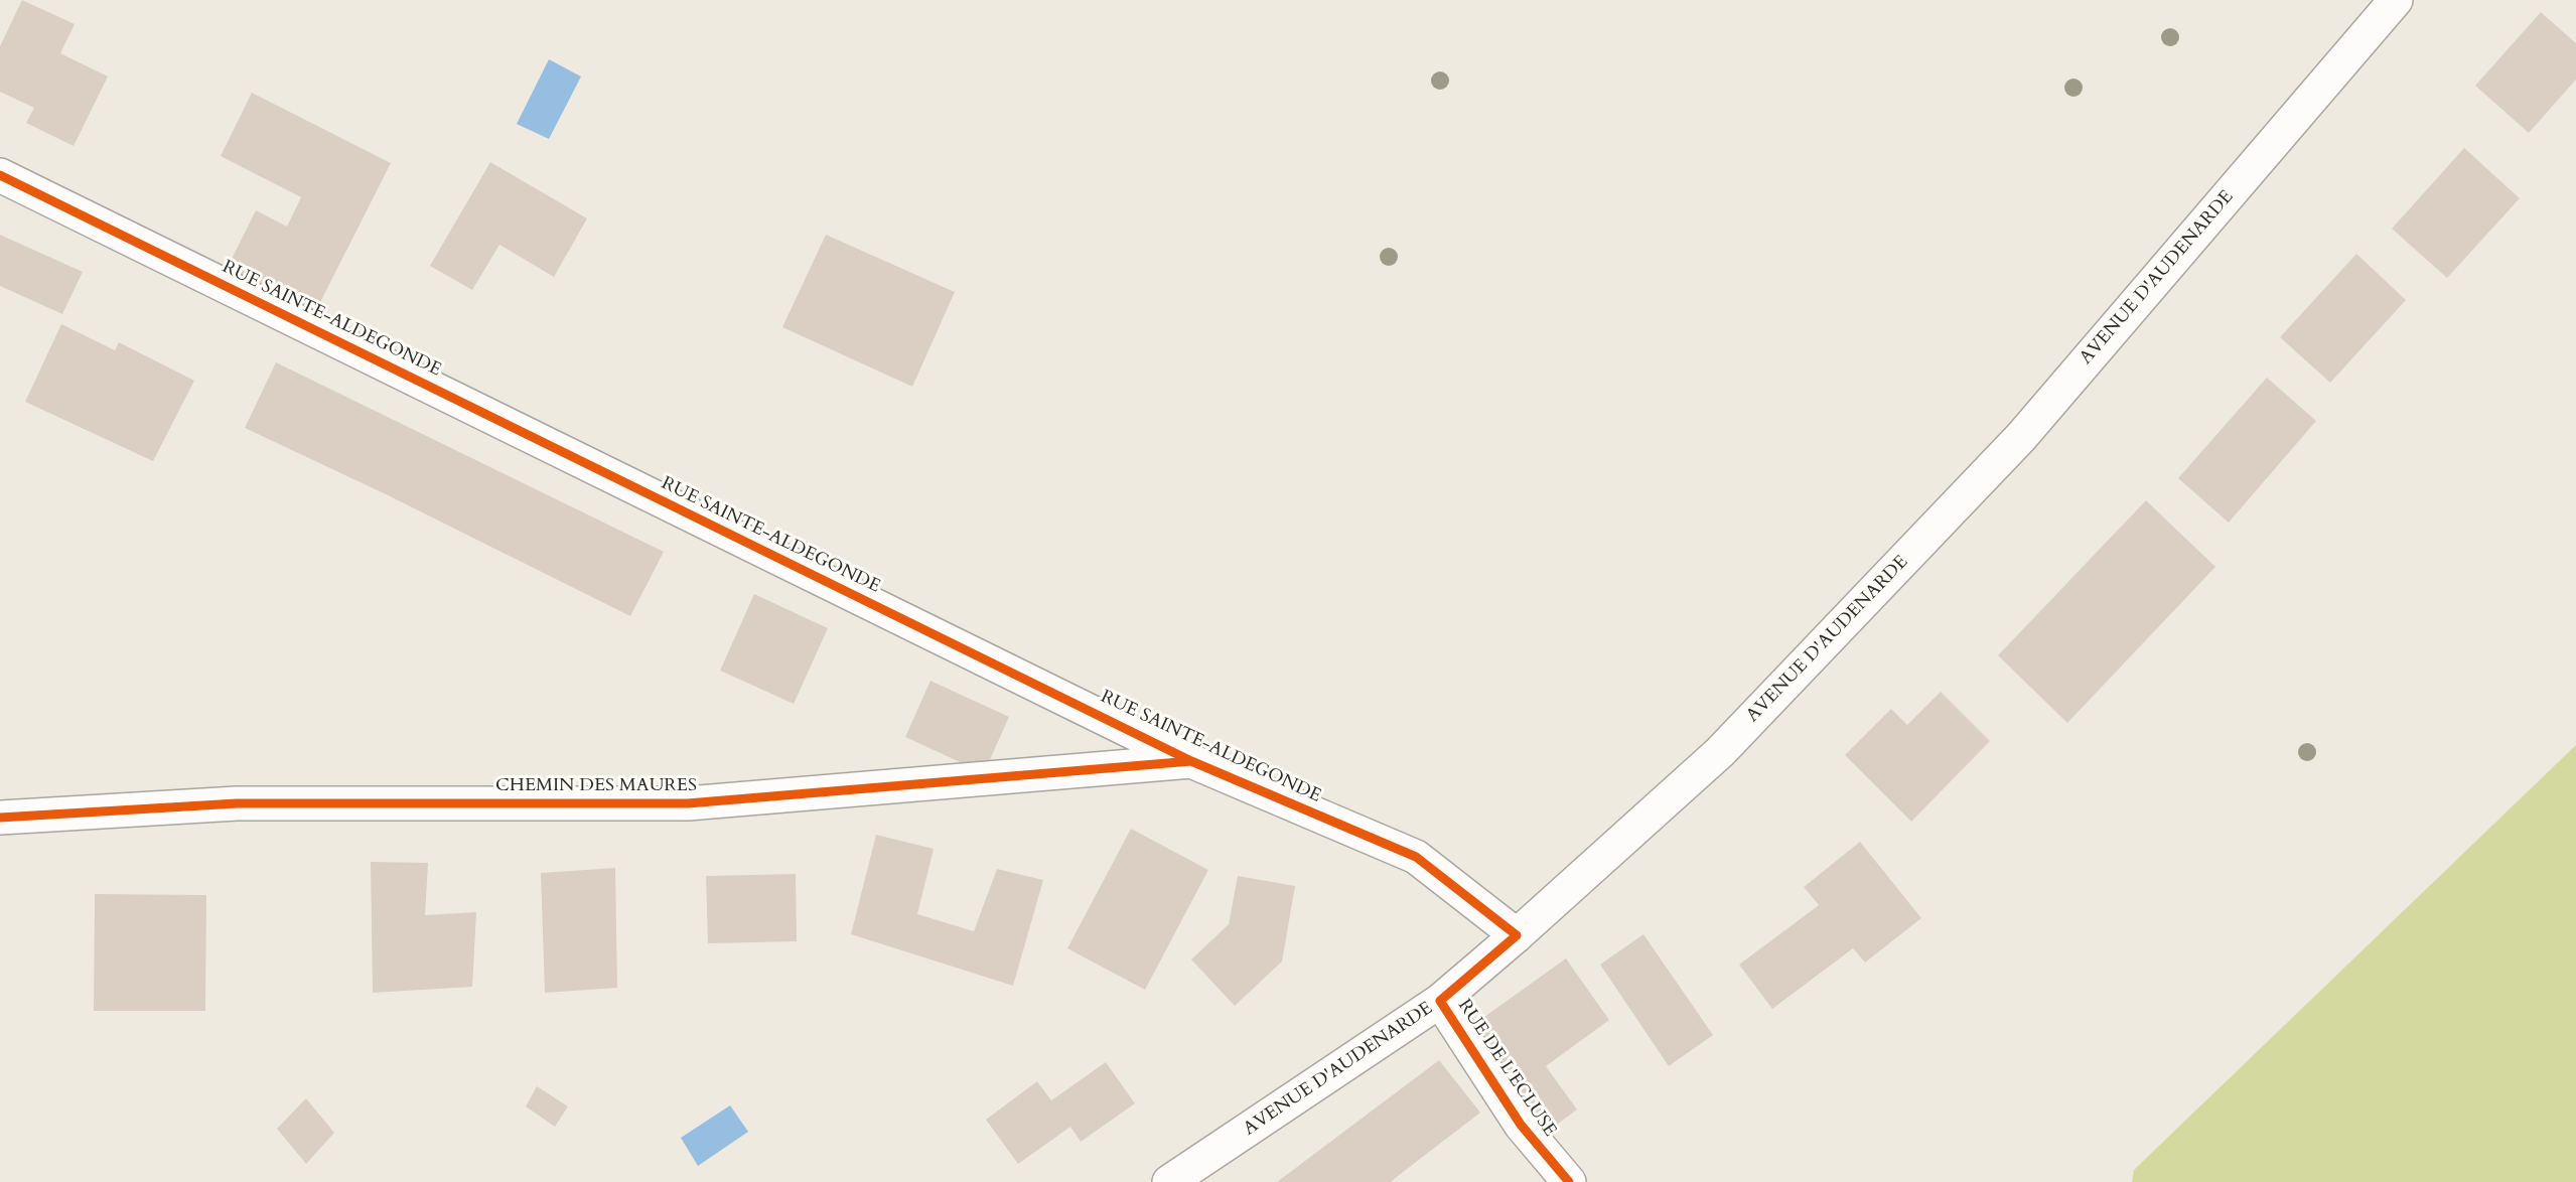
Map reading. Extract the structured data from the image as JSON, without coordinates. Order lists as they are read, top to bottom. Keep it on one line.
{"streets":{"street":["AVENUE D'AUDENARDE","RUE SAINTE-ALDEGONDE","CHEMIN DES MAURES","RUE DE L'ECLUSE"]},"crossings":[["AVENUE D'AUDENARDE","RUE SAINTE-ALDEGONDE"],["AVENUE D'AUDENARDE","RUE DE L'ECLUSE"],["RUE SAINTE-ALDEGONDE","CHEMIN DES MAURES"]]}
